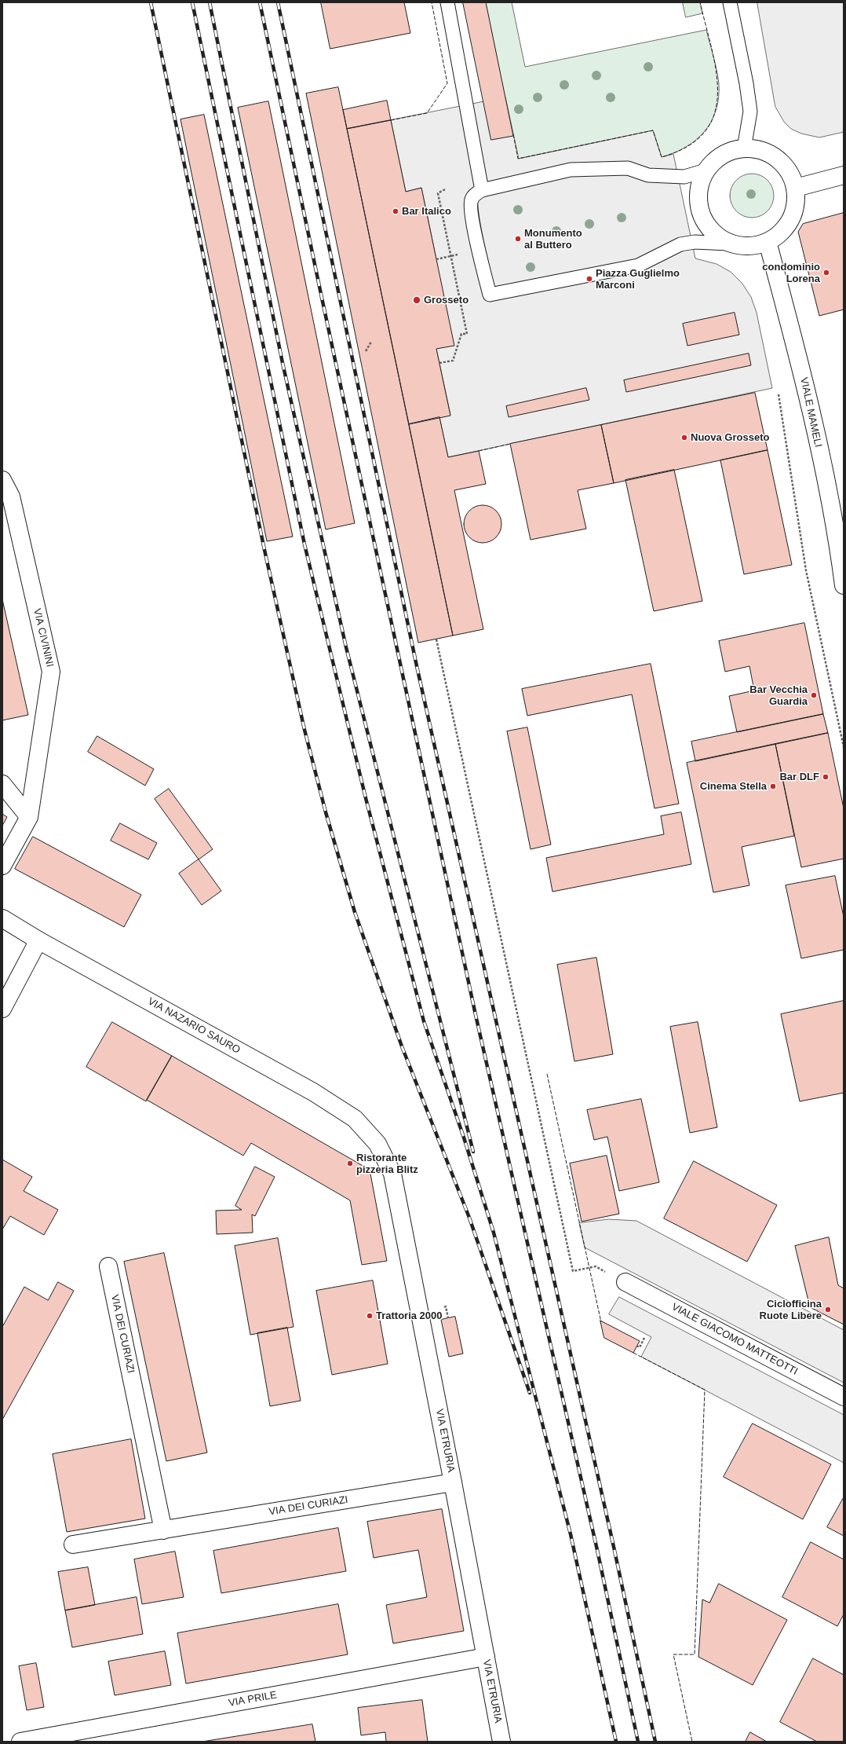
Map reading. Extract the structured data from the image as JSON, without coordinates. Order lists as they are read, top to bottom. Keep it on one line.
{"streets":{"street":["VIALE MAMELI","VIA CIVININI","VIA NAZARIO SAURO","VIA DEI CURIAZI","VIALE GIACOMO MATTEOTTI","VIA ETRURIA","VIA PRILE"]},"crossings":[["VIA NAZARIO SAURO","VIA ETRURIA"],["VIA DEI CURIAZI","VIA ETRURIA"],["VIA ETRURIA","VIA PRILE"]],"places":["Bar Italico","Monumento al Buttero","condominio Lorena","Piazza Guglielmo Marconi","Grosseto","Nuova Grosseto","Bar Vecchia Guardia","Bar DLF","Cinema Stella","Ristorante pizzeria Blitz","Ciclofficina Ruote Libere","Trattoria 2000"]}
